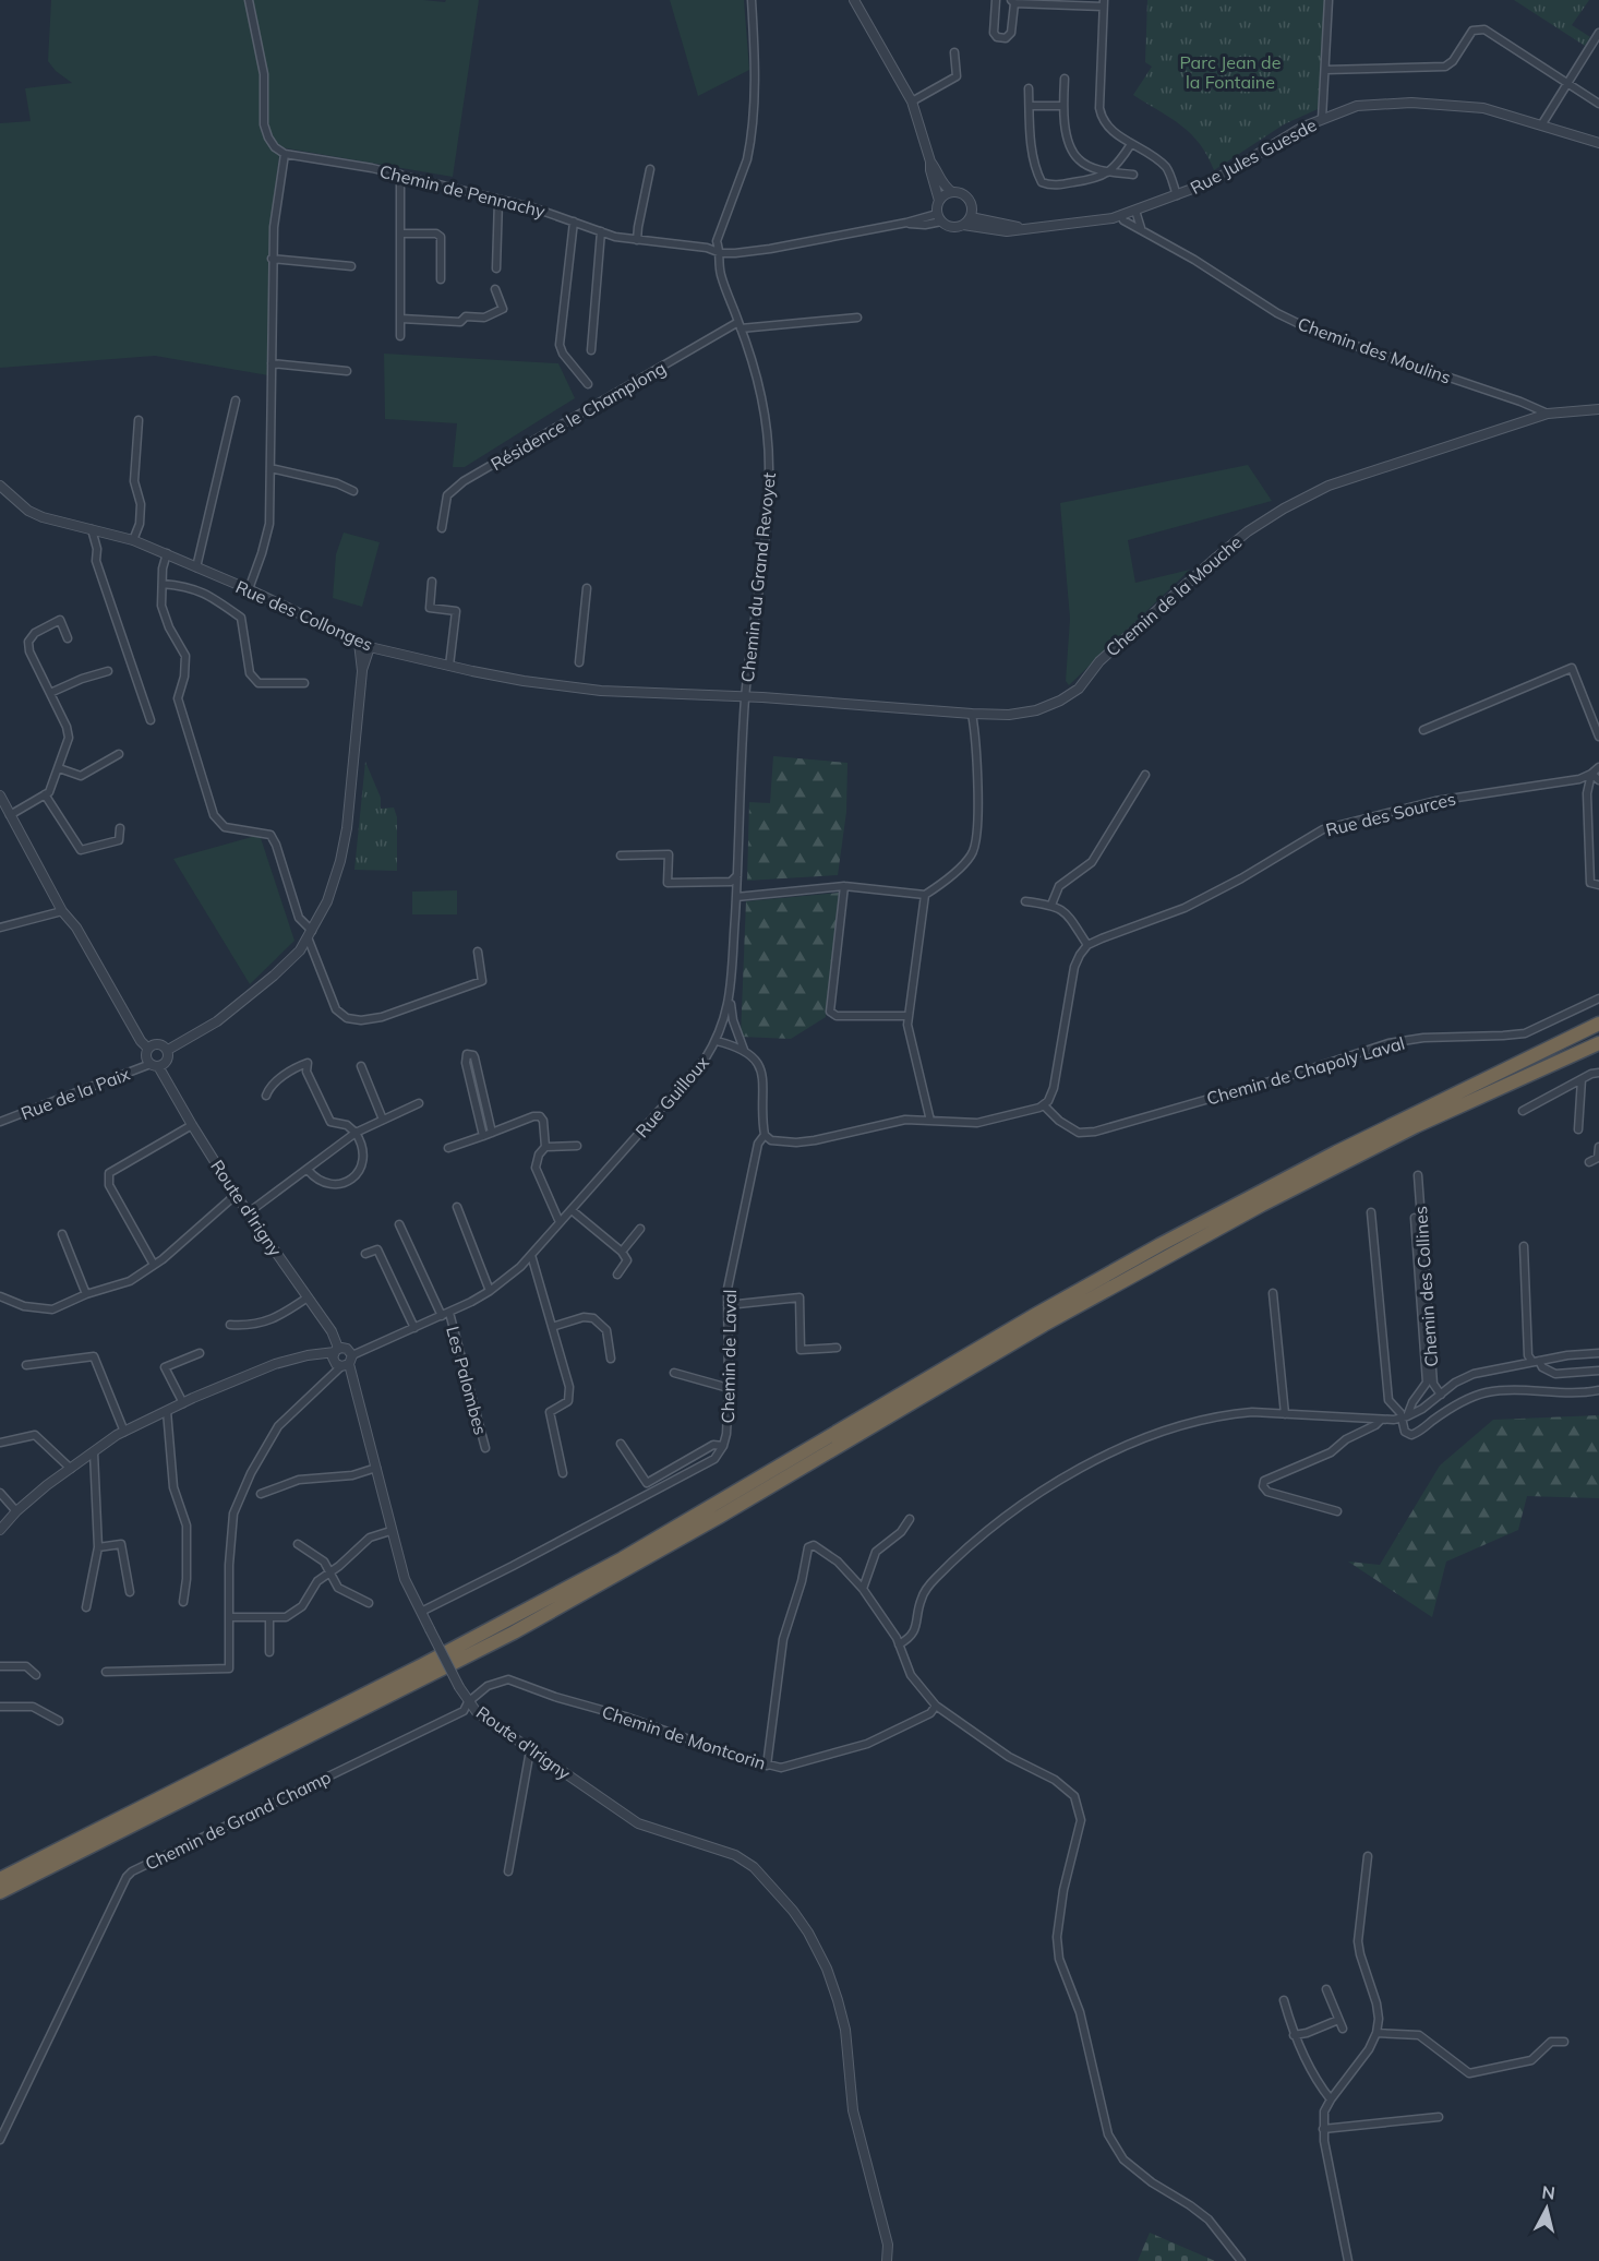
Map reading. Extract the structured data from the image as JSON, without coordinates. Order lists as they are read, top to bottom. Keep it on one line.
{"streets":{"street":["Rue Jules Guesde","Chemin de Pennachy","Chemin des Moulins","Résidence le Champlong","Chemin du Grand Revoyet","Chemin de la Mouche","Rue des Collonges","Rue des Sources","Chemin de Chapoly Laval","Rue de la Paix","Rue Guilloux","Route d'Irigny","Chemin des Collines","Chemin de Laval","Les Palombes","Chemin de Montcorin","Chemin de Grand Champ"]},"crossings":[["Rue Jules Guesde","Chemin de Pennachy"],["Rue Jules Guesde","Chemin des Moulins"],["Chemin de Pennachy","Chemin du Grand Revoyet"],["Chemin des Moulins","Chemin de la Mouche"],["Résidence le Champlong","Chemin du Grand Revoyet"],["Chemin du Grand Revoyet","Chemin de la Mouche"],["Chemin du Grand Revoyet","Rue des Collonges"],["Chemin du Grand Revoyet","Rue Guilloux"],["Chemin de la Mouche","Rue des Collonges"],["Chemin de la Mouche","Rue Guilloux"],["Rue des Collonges","Rue Guilloux"],["Rue de la Paix","Route d'Irigny"],["Rue Guilloux","Route d'Irigny"],["Rue Guilloux","Chemin de Laval"],["Rue Guilloux","Les Palombes"],["Route d'Irigny","Chemin de Laval"],["Route d'Irigny","Chemin de Montcorin"],["Route d'Irigny","Chemin de Grand Champ"],["Chemin de Montcorin","Chemin de Grand Champ"]],"parks":["Parc Jean de la Fontaine"],"north":"top"}
